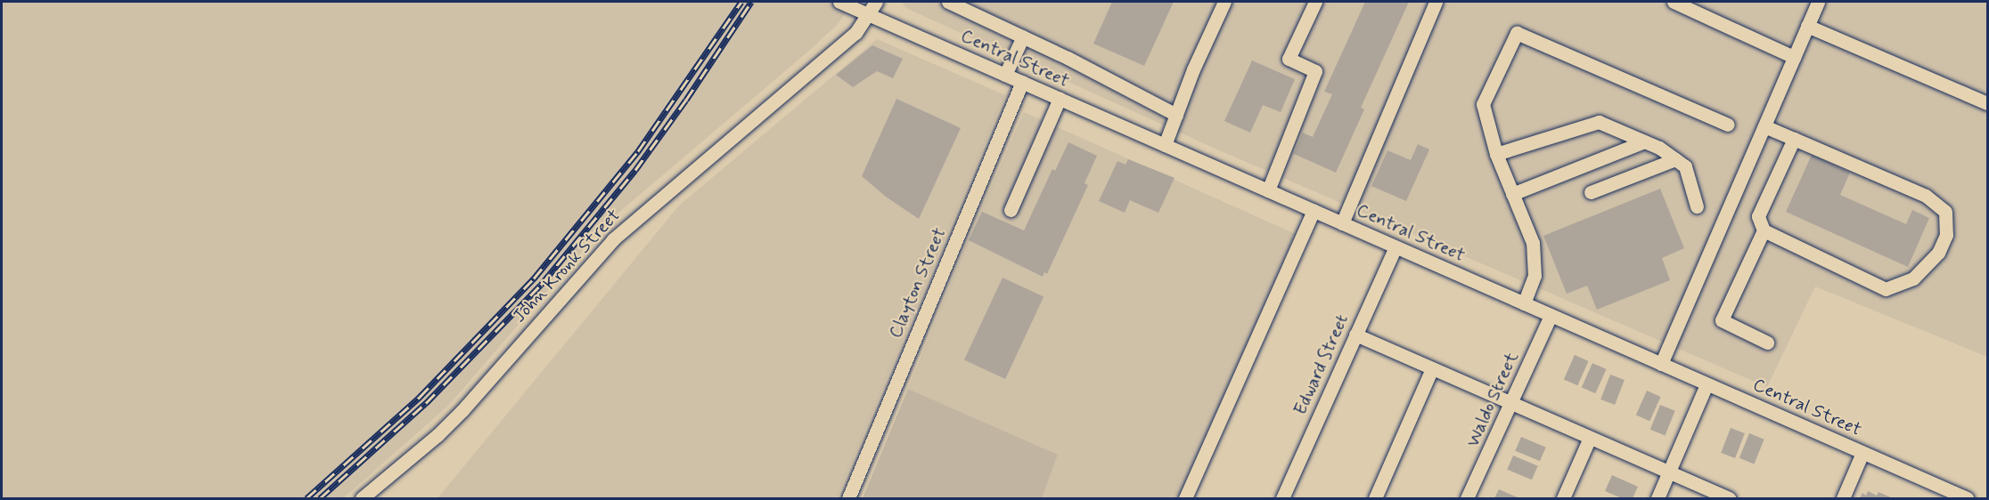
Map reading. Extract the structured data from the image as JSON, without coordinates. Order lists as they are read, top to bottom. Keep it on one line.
{"streets":{"street":["Central Street","John Kronk Street","Clayton Street","Edward Street","Waldo Street"]},"crossings":[["Central Street","John Kronk Street"],["Central Street","Clayton Street"],["Central Street","Edward Street"],["Central Street","Waldo Street"]]}
